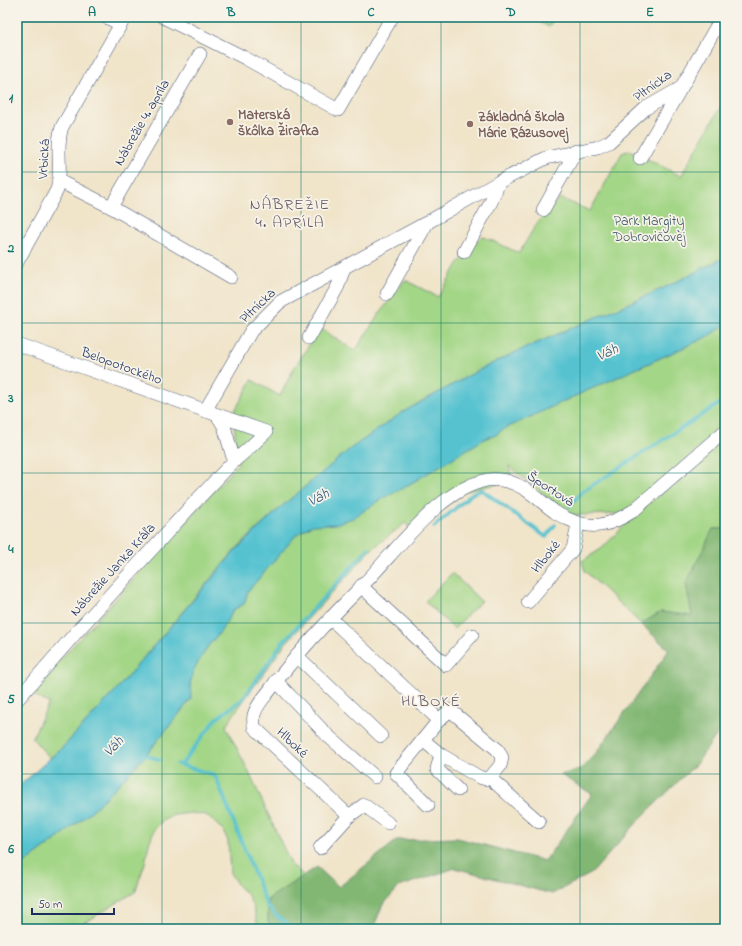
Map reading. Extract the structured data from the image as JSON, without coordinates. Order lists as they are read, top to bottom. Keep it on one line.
{"streets":{"street":["Pltnícka","Nábrežie 4. apríla","Vrbická","Belopotockého","Športová","Hlboké","Nábrežie Janka Kráľa"]},"crossings":[["Pltnícka","Belopotockého"],["Pltnícka","Nábrežie Janka Kráľa"],["Belopotockého","Nábrežie Janka Kráľa"],["Športová","Hlboké"]],"districts":["NÁBREŽIE 4. APRÍLA","HLBOKÉ"],"water":["Váh"],"parks":["Park Margity Dobrovičovej"],"places":["Materská škôlka Žirafka","Základná škola Márie Rázusovej"],"scale_bar":"50 m","grid":{"columns":["A","B","C","D","E"],"rows":["1","2","3","4","5","6"]}}
